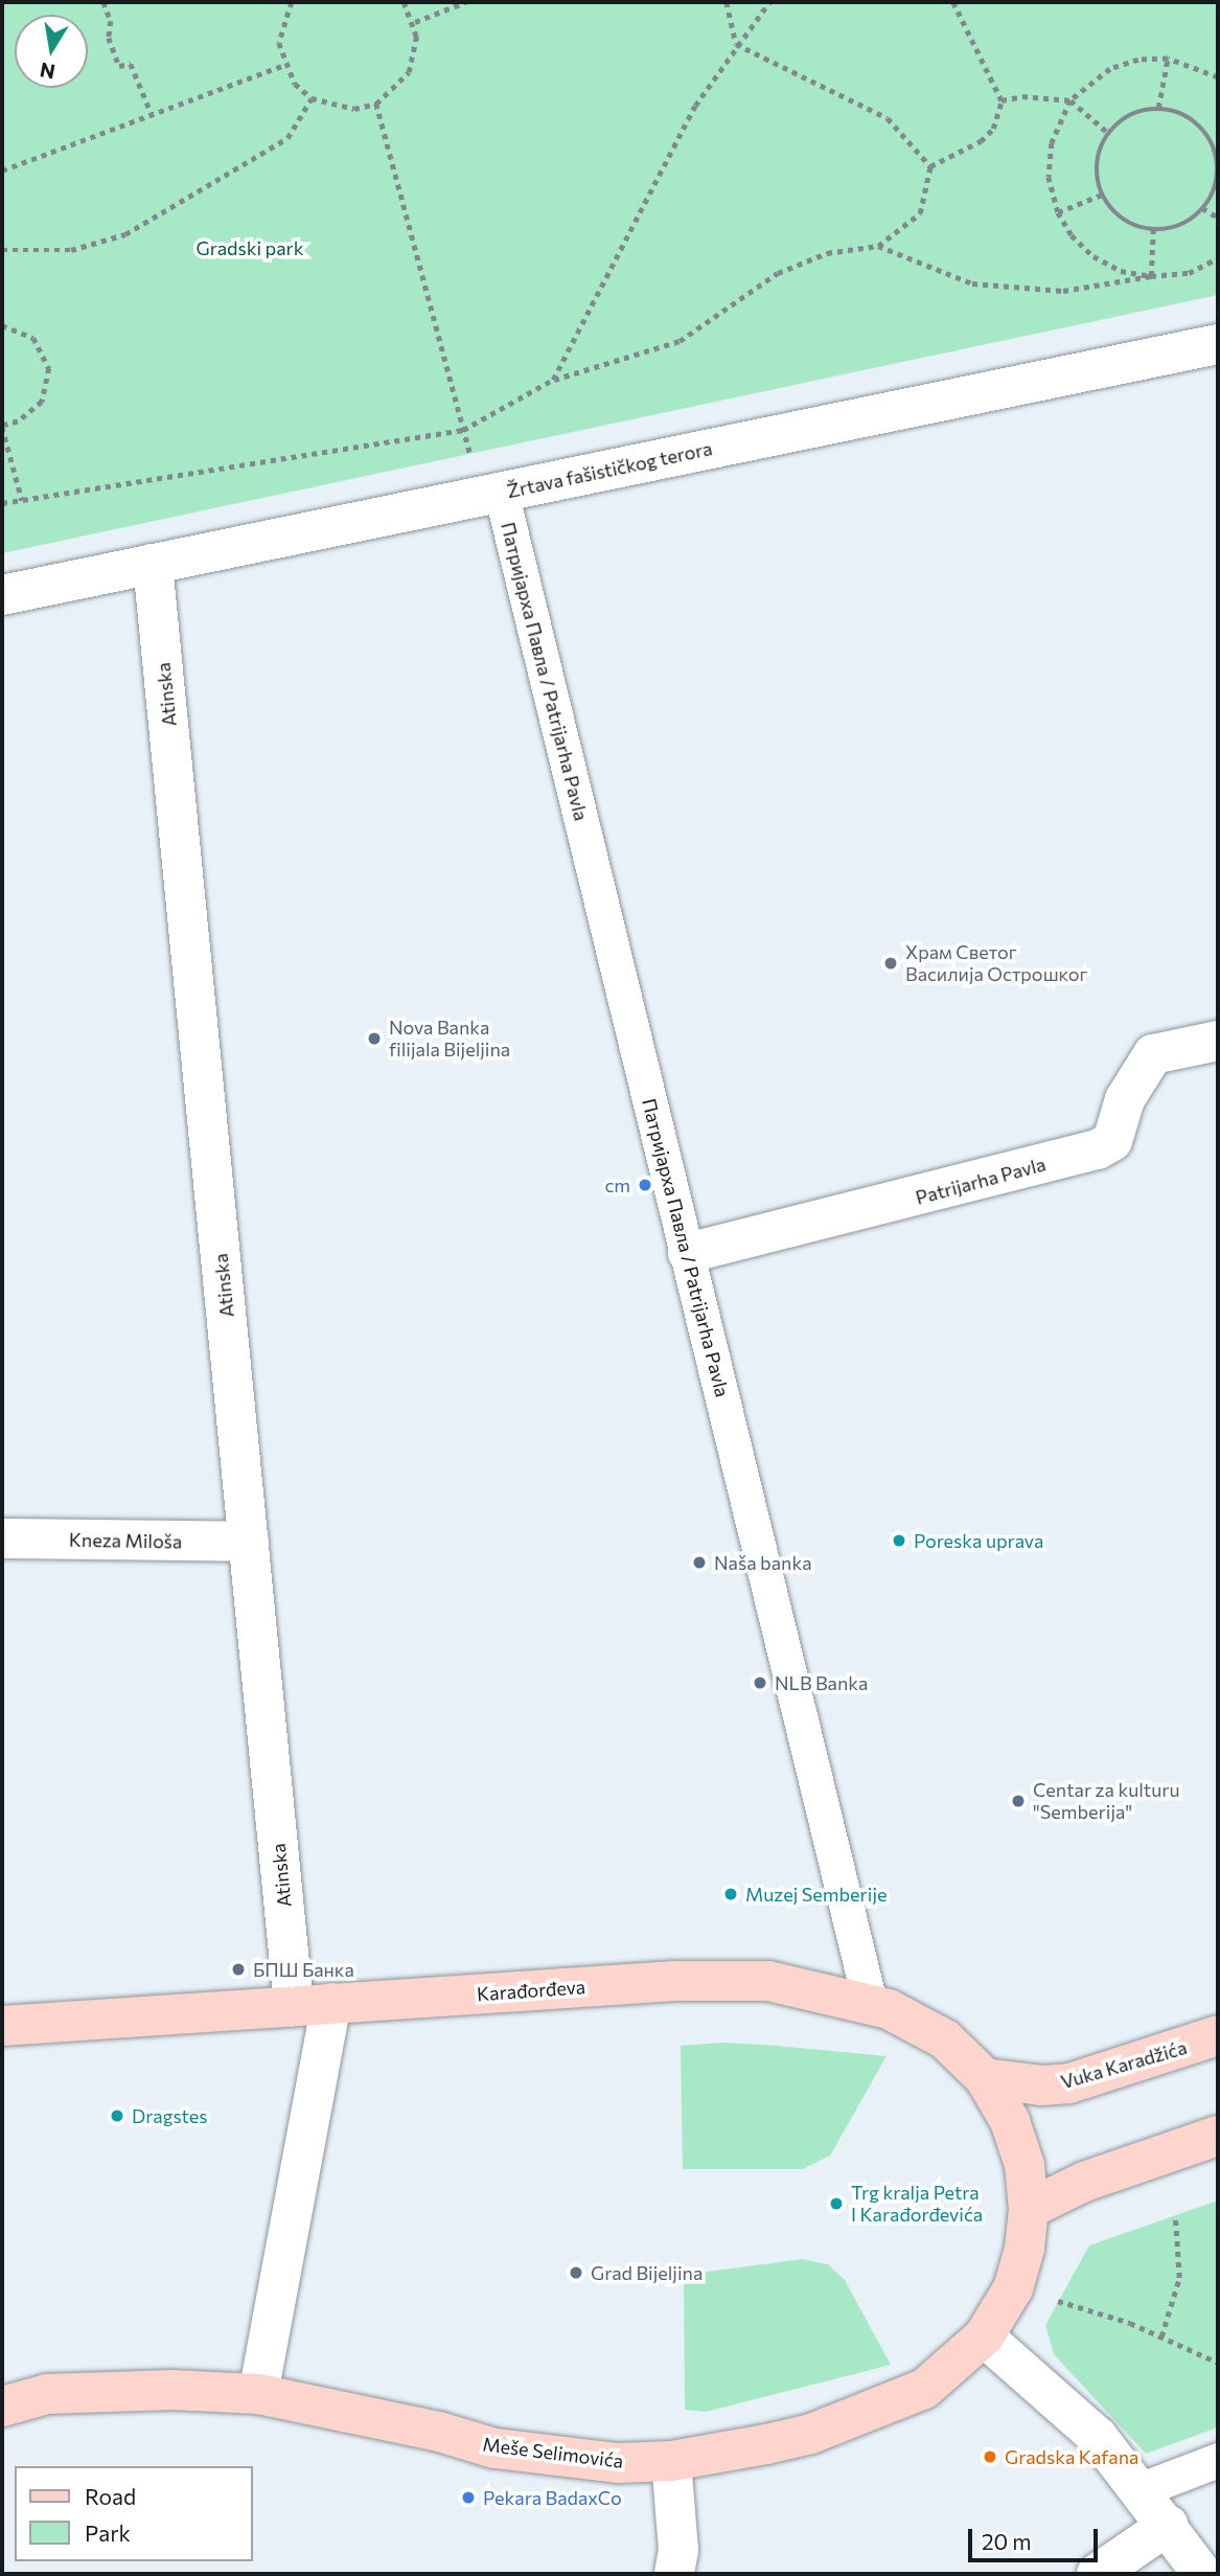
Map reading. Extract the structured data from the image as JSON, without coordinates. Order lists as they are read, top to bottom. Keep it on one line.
{"streets":{"main road":["Karađorđeva","Vuka Karadžića","Meše Selimovića"],"street":["Žrtava fašističkog terora","Патријарха Павла / Patrijarha Pavla","Atinska","Patrijarha Pavla","Kneza Miloša"]},"crossings":[["Žrtava fašističkog terora","Патријарха Павла / Patrijarha Pavla"],["Žrtava fašističkog terora","Atinska"],["Патријарха Павла / Patrijarha Pavla","Patrijarha Pavla"],["Патријарха Павла / Patrijarha Pavla","Karađorđeva"],["Atinska","Kneza Miloša"],["Atinska","Karađorđeva"],["Atinska","Meše Selimovića"],["Karađorđeva","Vuka Karadžića"],["Karađorđeva","Meše Selimovića"]],"parks":["Gradski park"],"places":["Храм Светог Василија Острошког","Nova Banka filijala Bijeljina","cm","Poreska uprava","Naša banka","NLB Banka","Centar za kulturu \"Semberija\"","Muzej Semberije","БПШ Банка","Dragstes","Trg kralja Petra I Karađorđevića","Grad Bijeljina","Gradska Kafana","Pekara BadaxCo"],"legend":["Road","Park"],"scale_bar":"20 m","north":"bottom"}
